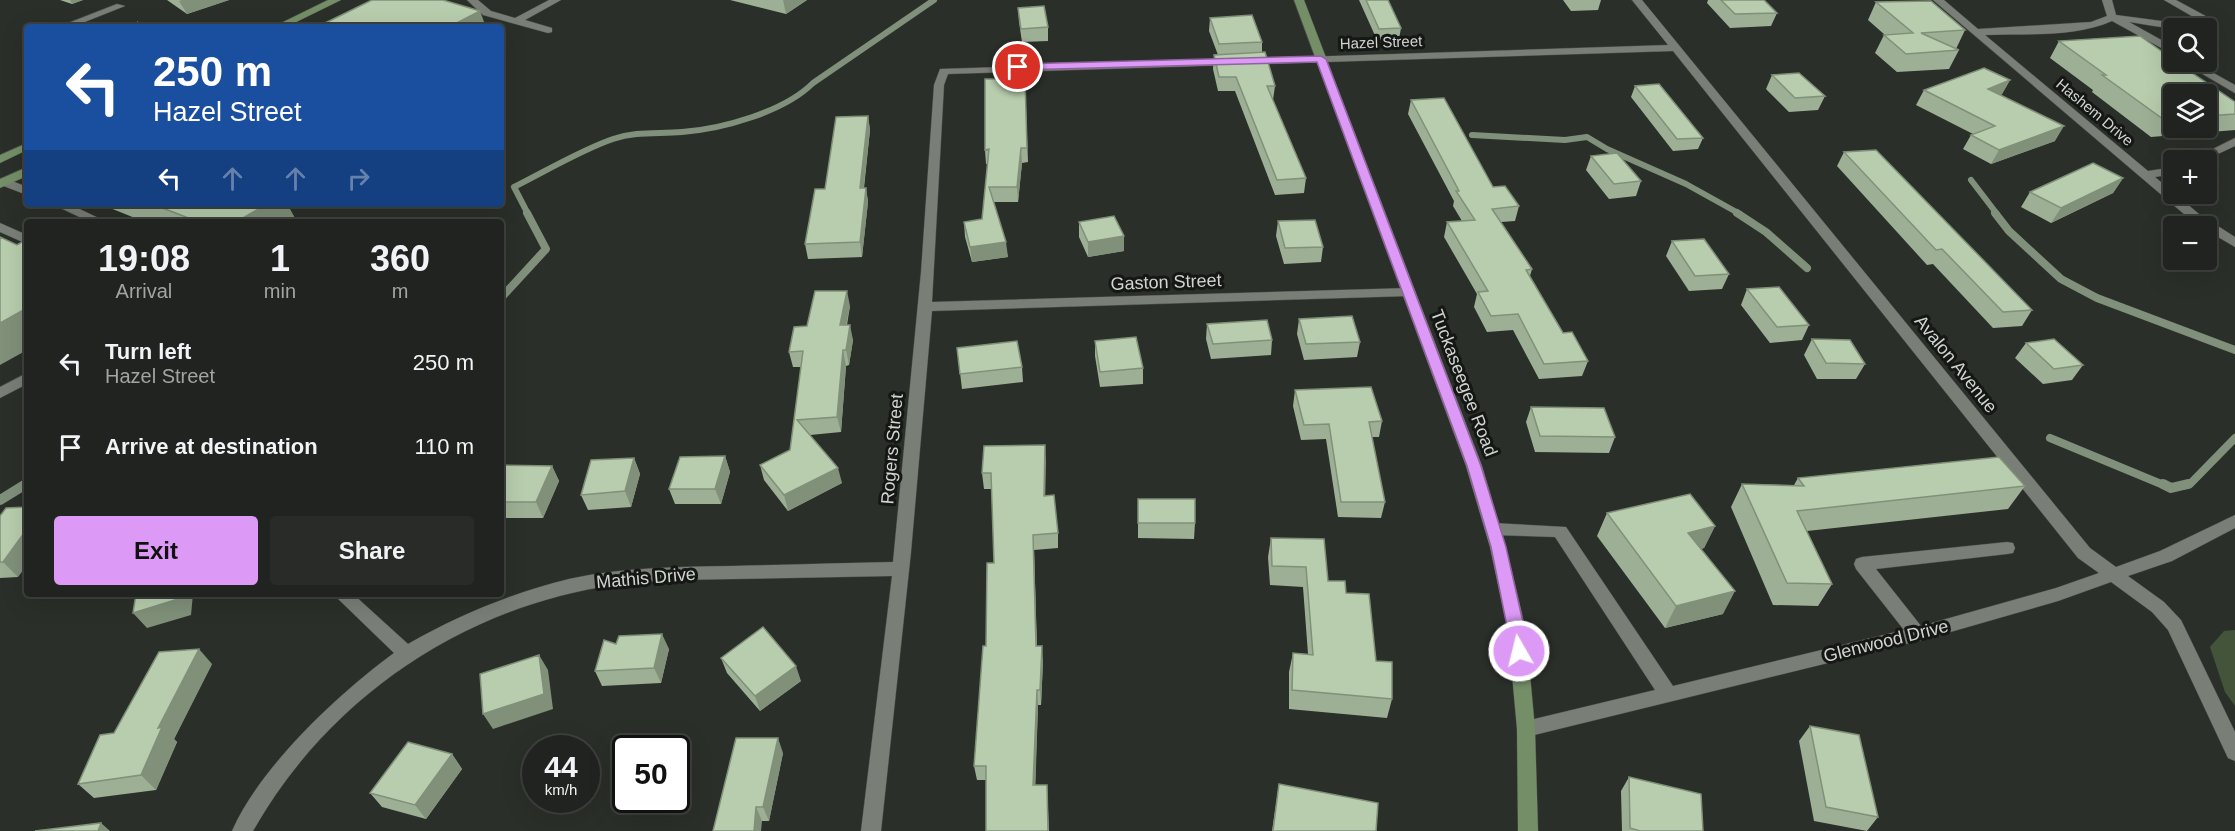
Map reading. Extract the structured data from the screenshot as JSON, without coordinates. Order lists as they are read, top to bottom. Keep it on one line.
{"streets":{"main road":["Tuckaseegee Road"],"street":["Hazel Street","Hashem Drive","Gaston Street","Avalon Avenue","Rogers Street","Mathis Drive","Glenwood Drive"]},"crossings":[["Hazel Street","Avalon Avenue"],["Hazel Street","Tuckaseegee Road"],["Hazel Street","Rogers Street"],["Gaston Street","Tuckaseegee Road"],["Gaston Street","Rogers Street"],["Avalon Avenue","Glenwood Drive"],["Tuckaseegee Road","Glenwood Drive"],["Rogers Street","Mathis Drive"]],"page":{"map_buttons":["+","−"],"turn":["250 m","Hazel Street"],"eta":["19:08","Arrival","1","min","360","m"],"list":[{"name":"Turn left","note":"Hazel Street","value":"250 m"},{"name":"Arrive at destination","value":"110 m"}],"buttons":["Exit","Share"],"speed":"44 km/h","limit":"50"}}
